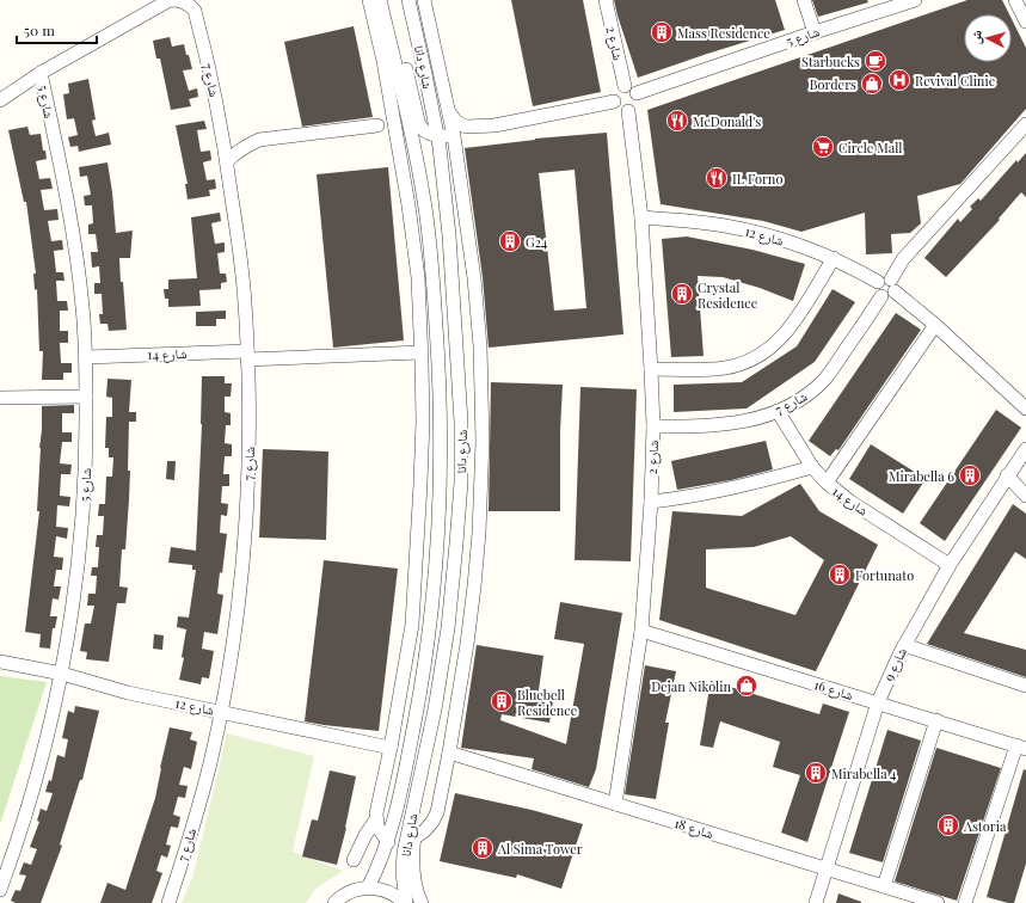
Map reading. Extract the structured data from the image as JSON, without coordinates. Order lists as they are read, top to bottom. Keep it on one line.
{"streets":{"street":["شارع 5","شارع 2","شارع دانا","شارع 7","شارع 12","شارع 14","شارع 9","شارع 16","شارع 18"]},"crossings":[["شارع 5","شارع 2"],["شارع 5","شارع 7"],["شارع 5","شارع 12"],["شارع 5","شارع 14"],["شارع 2","شارع 7"],["شارع 2","شارع 12"],["شارع 2","شارع 16"],["شارع 2","شارع 18"],["شارع 7","شارع 12"],["شارع 7","شارع 14"],["شارع 14","شارع 9"],["شارع 9","شارع 16"],["شارع 9","شارع 18"]],"places":{"building":["Mass Residence","G24","Crystal Residence","Mirabella 6","Fortunato","Bluebell Residence","Mirabella 4","Astoria","Al Sima Tower"],"cafe":["Starbucks"],"hospital":["Revival Clinic"],"shop":["Borders","Dejan Nikolin"],"restaurant":["McDonald's","IL Forno"],"supermarket":["Circle Mall"]},"scale_bar":"50 m","north":"left"}
